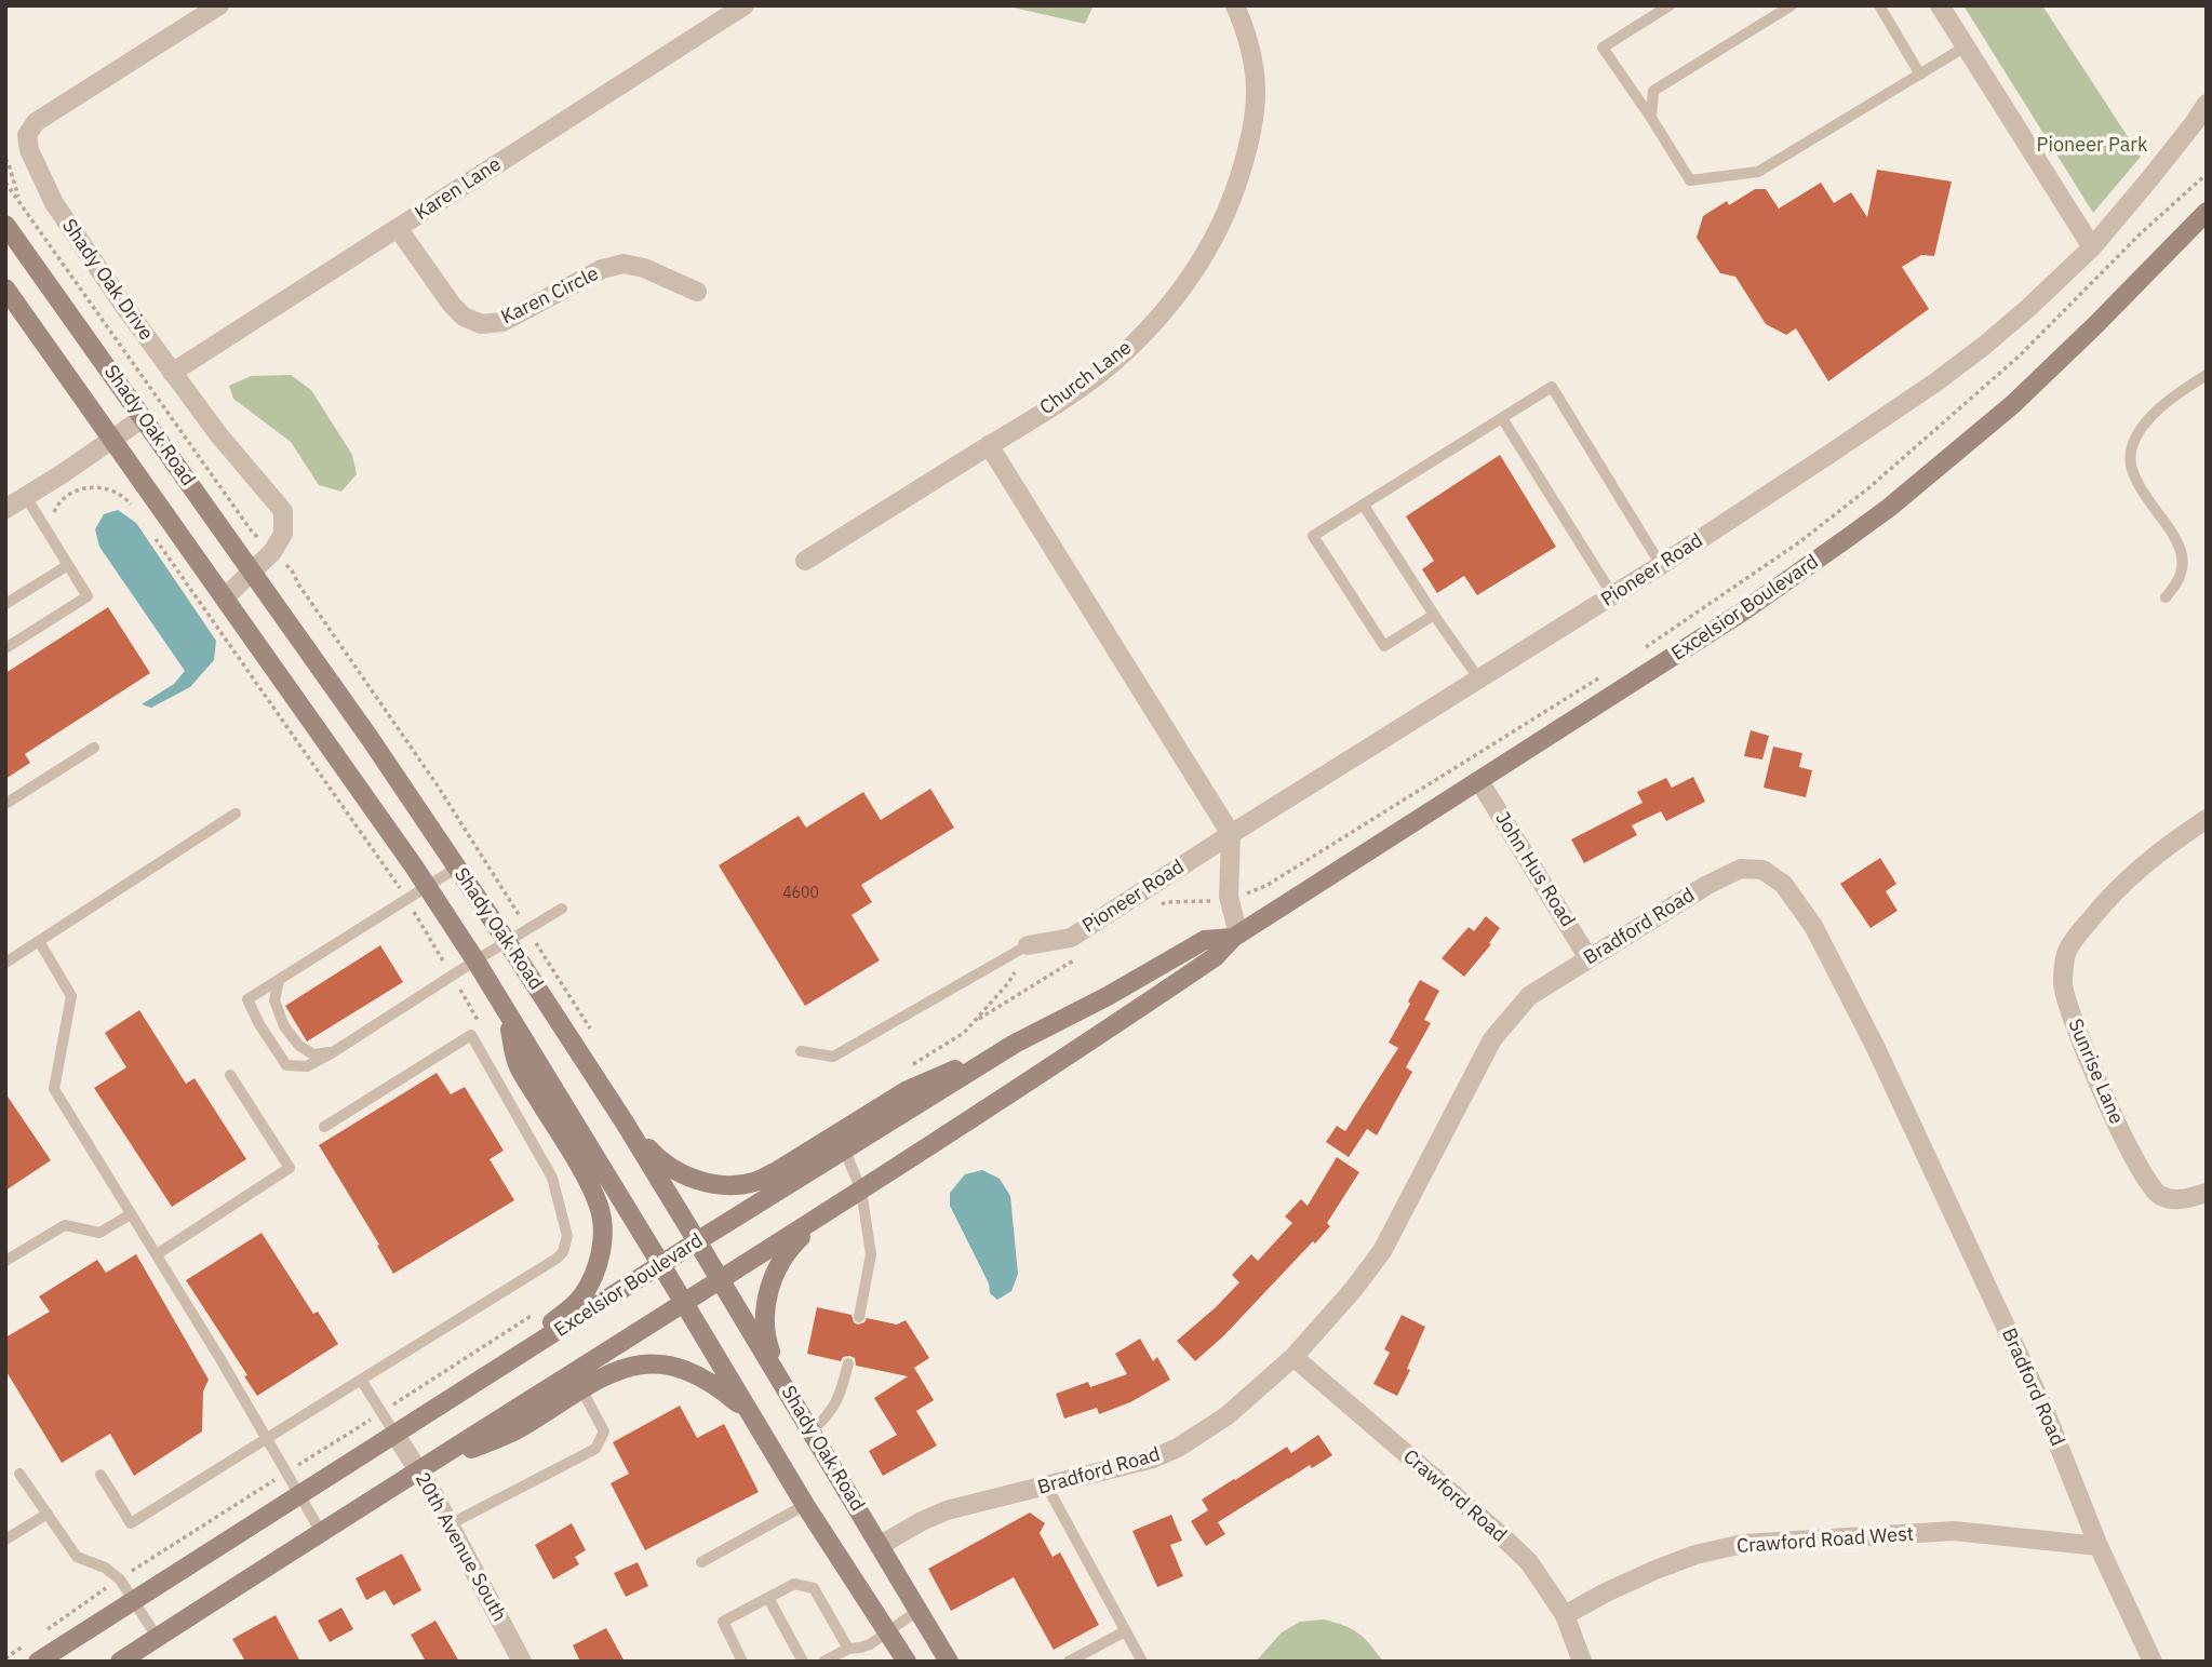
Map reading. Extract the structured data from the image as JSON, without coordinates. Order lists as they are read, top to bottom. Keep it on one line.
{"streets":{"main road":["Shady Oak Road","Excelsior Boulevard"],"street":["Karen Lane","Shady Oak Drive","Karen Circle","Church Lane","Pioneer Road","John Hus Road","Bradford Road","Sunrise Lane","Crawford Road","Crawford Road West","20th Avenue South"]},"crossings":[["Karen Lane","Shady Oak Drive"],["Karen Lane","Karen Circle"],["Shady Oak Drive","Shady Oak Road"],["Shady Oak Road","Excelsior Boulevard"],["Shady Oak Road","Bradford Road"],["Excelsior Boulevard","John Hus Road"],["Excelsior Boulevard","20th Avenue South"],["John Hus Road","Bradford Road"],["Bradford Road","Crawford Road"],["Bradford Road","Crawford Road West"],["Crawford Road","Crawford Road West"]],"parks":["Pioneer Park"],"house_numbers":["4600"]}
